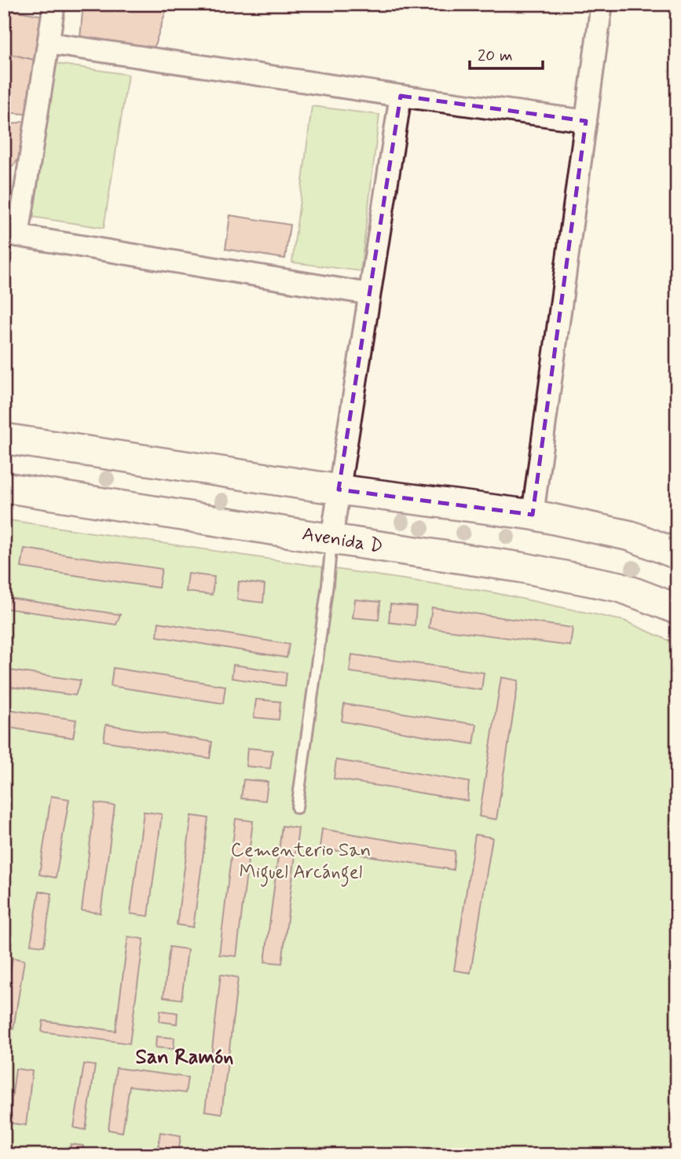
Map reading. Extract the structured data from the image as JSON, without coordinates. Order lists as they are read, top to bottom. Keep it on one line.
{"streets":{"main road":["Avenida D"]},"districts":["San Ramón"],"parks":["Cementerio San Miguel Arcángel"],"scale_bar":"20 m"}
